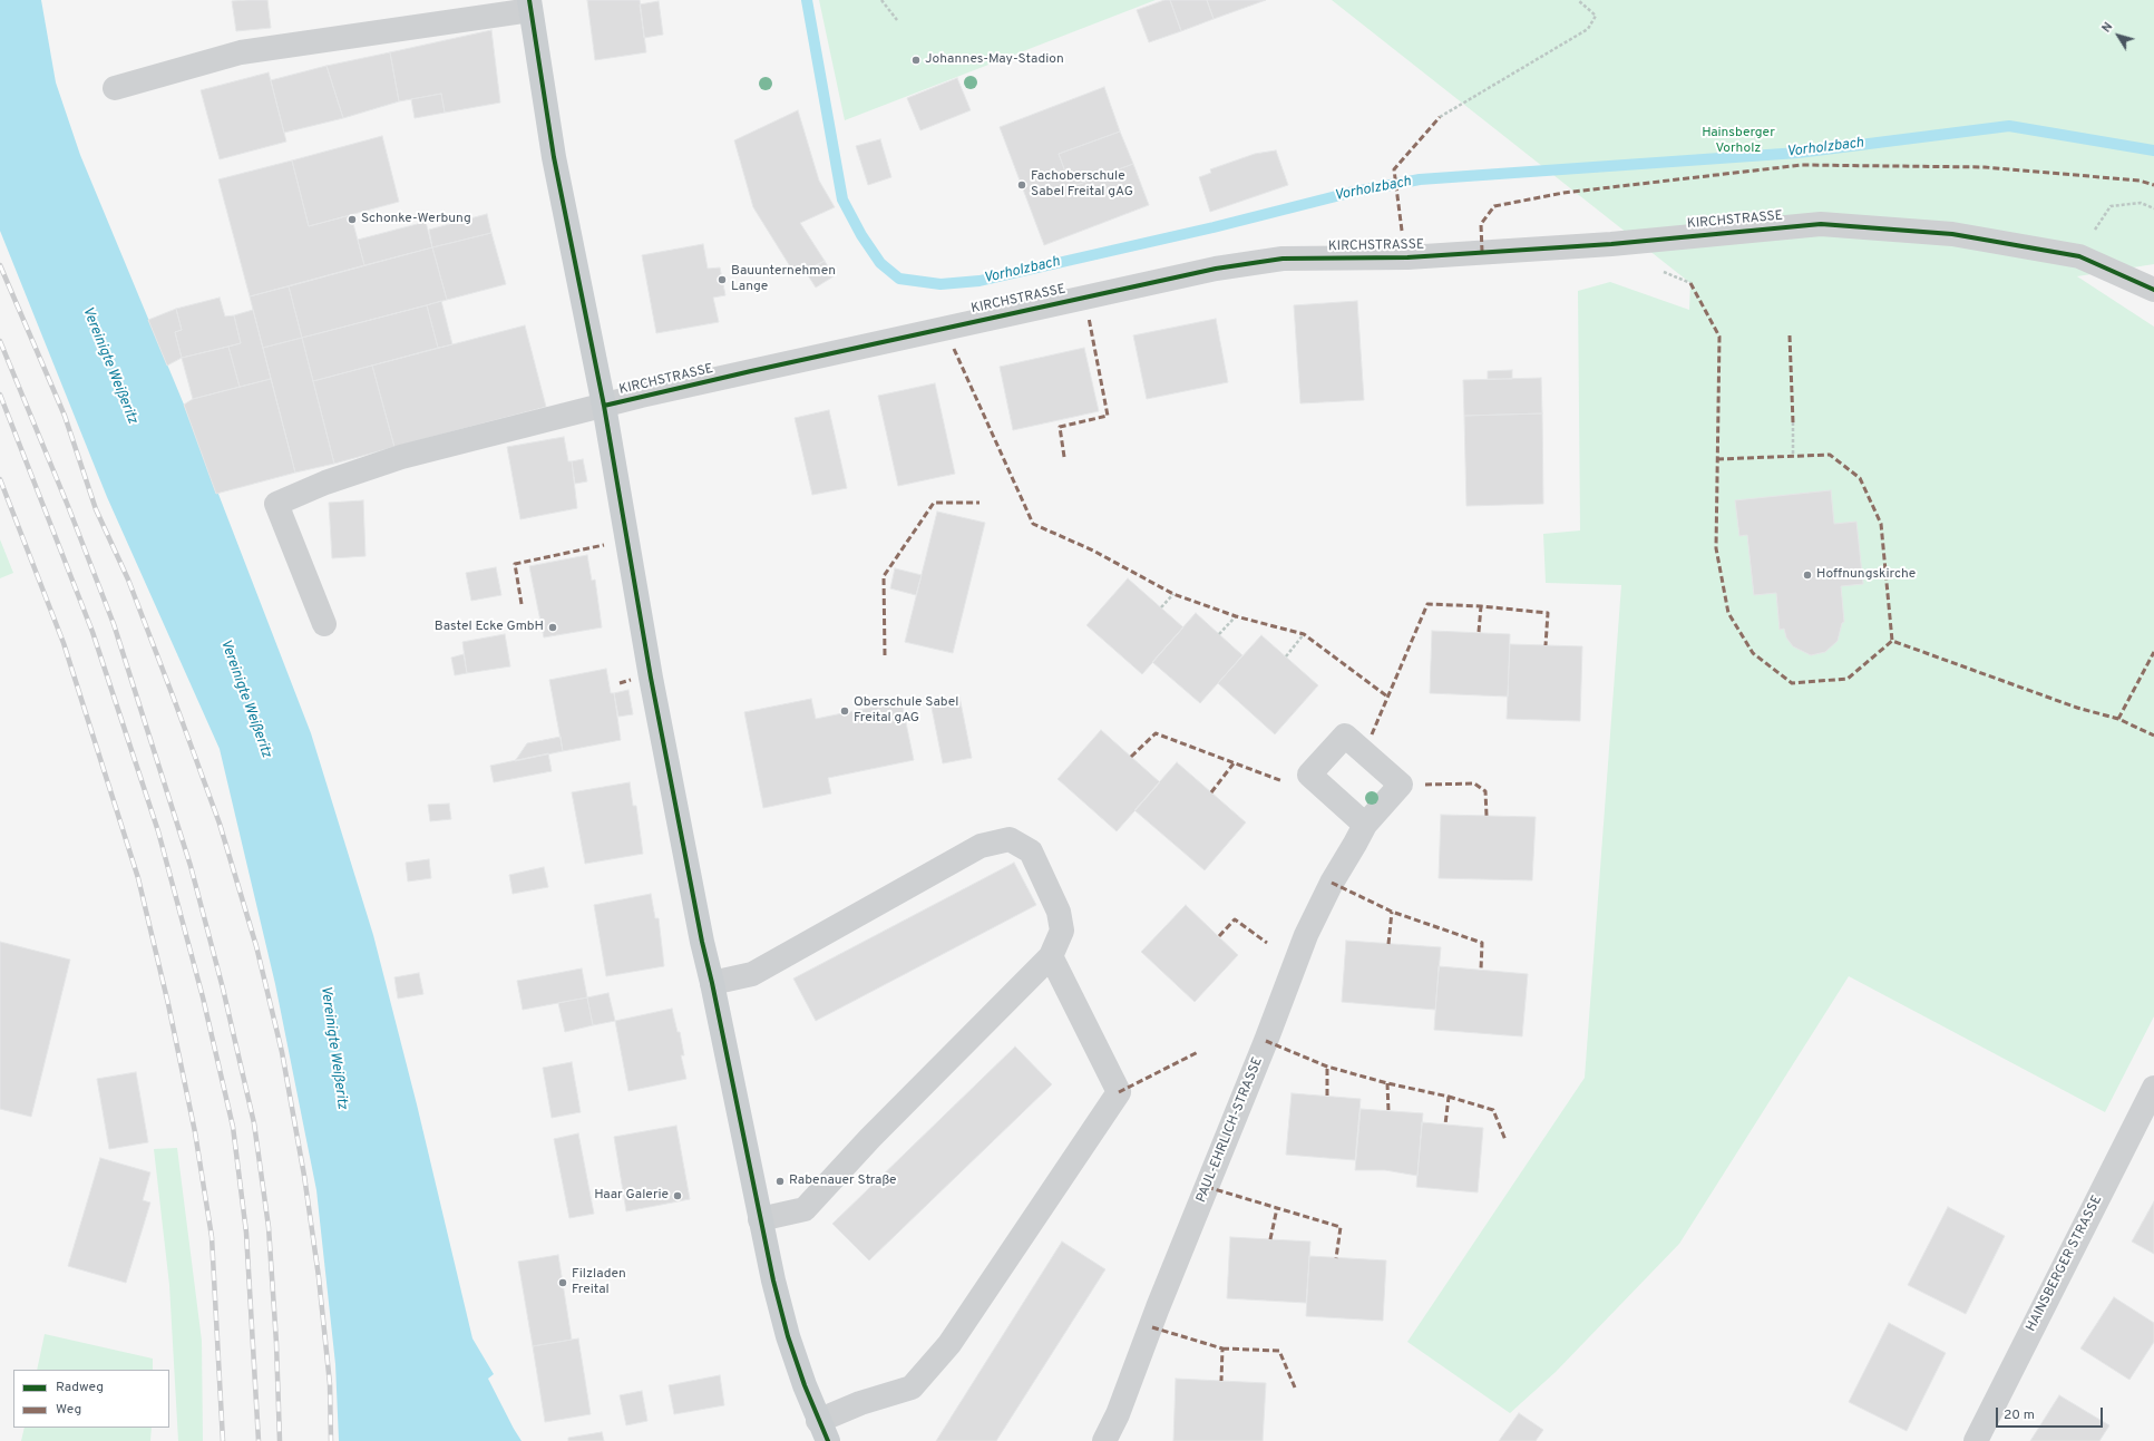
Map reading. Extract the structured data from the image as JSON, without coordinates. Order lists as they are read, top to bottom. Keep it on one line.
{"streets":{"street":["KIRCHSTRASSE","PAUL-EHRLICH-STRASSE","HAINSBERGER STRASSE"]},"water":["Vorholzbach","Vereinigte Weißeritz"],"parks":["Hainsberger Vorholz"],"places":["Johannes-May-Stadion","Fachoberschule Sabel Freital gAG","Schonke-Werbung","Bauunternehmen Lange","Hoffnungskirche","Bastel Ecke GmbH","Oberschule Sabel Freital gAG","Rabenauer Straße","Haar Galerie","Filzladen Freital"],"legend":["Radweg","Weg"],"scale_bar":"20 m","north":"top left"}
